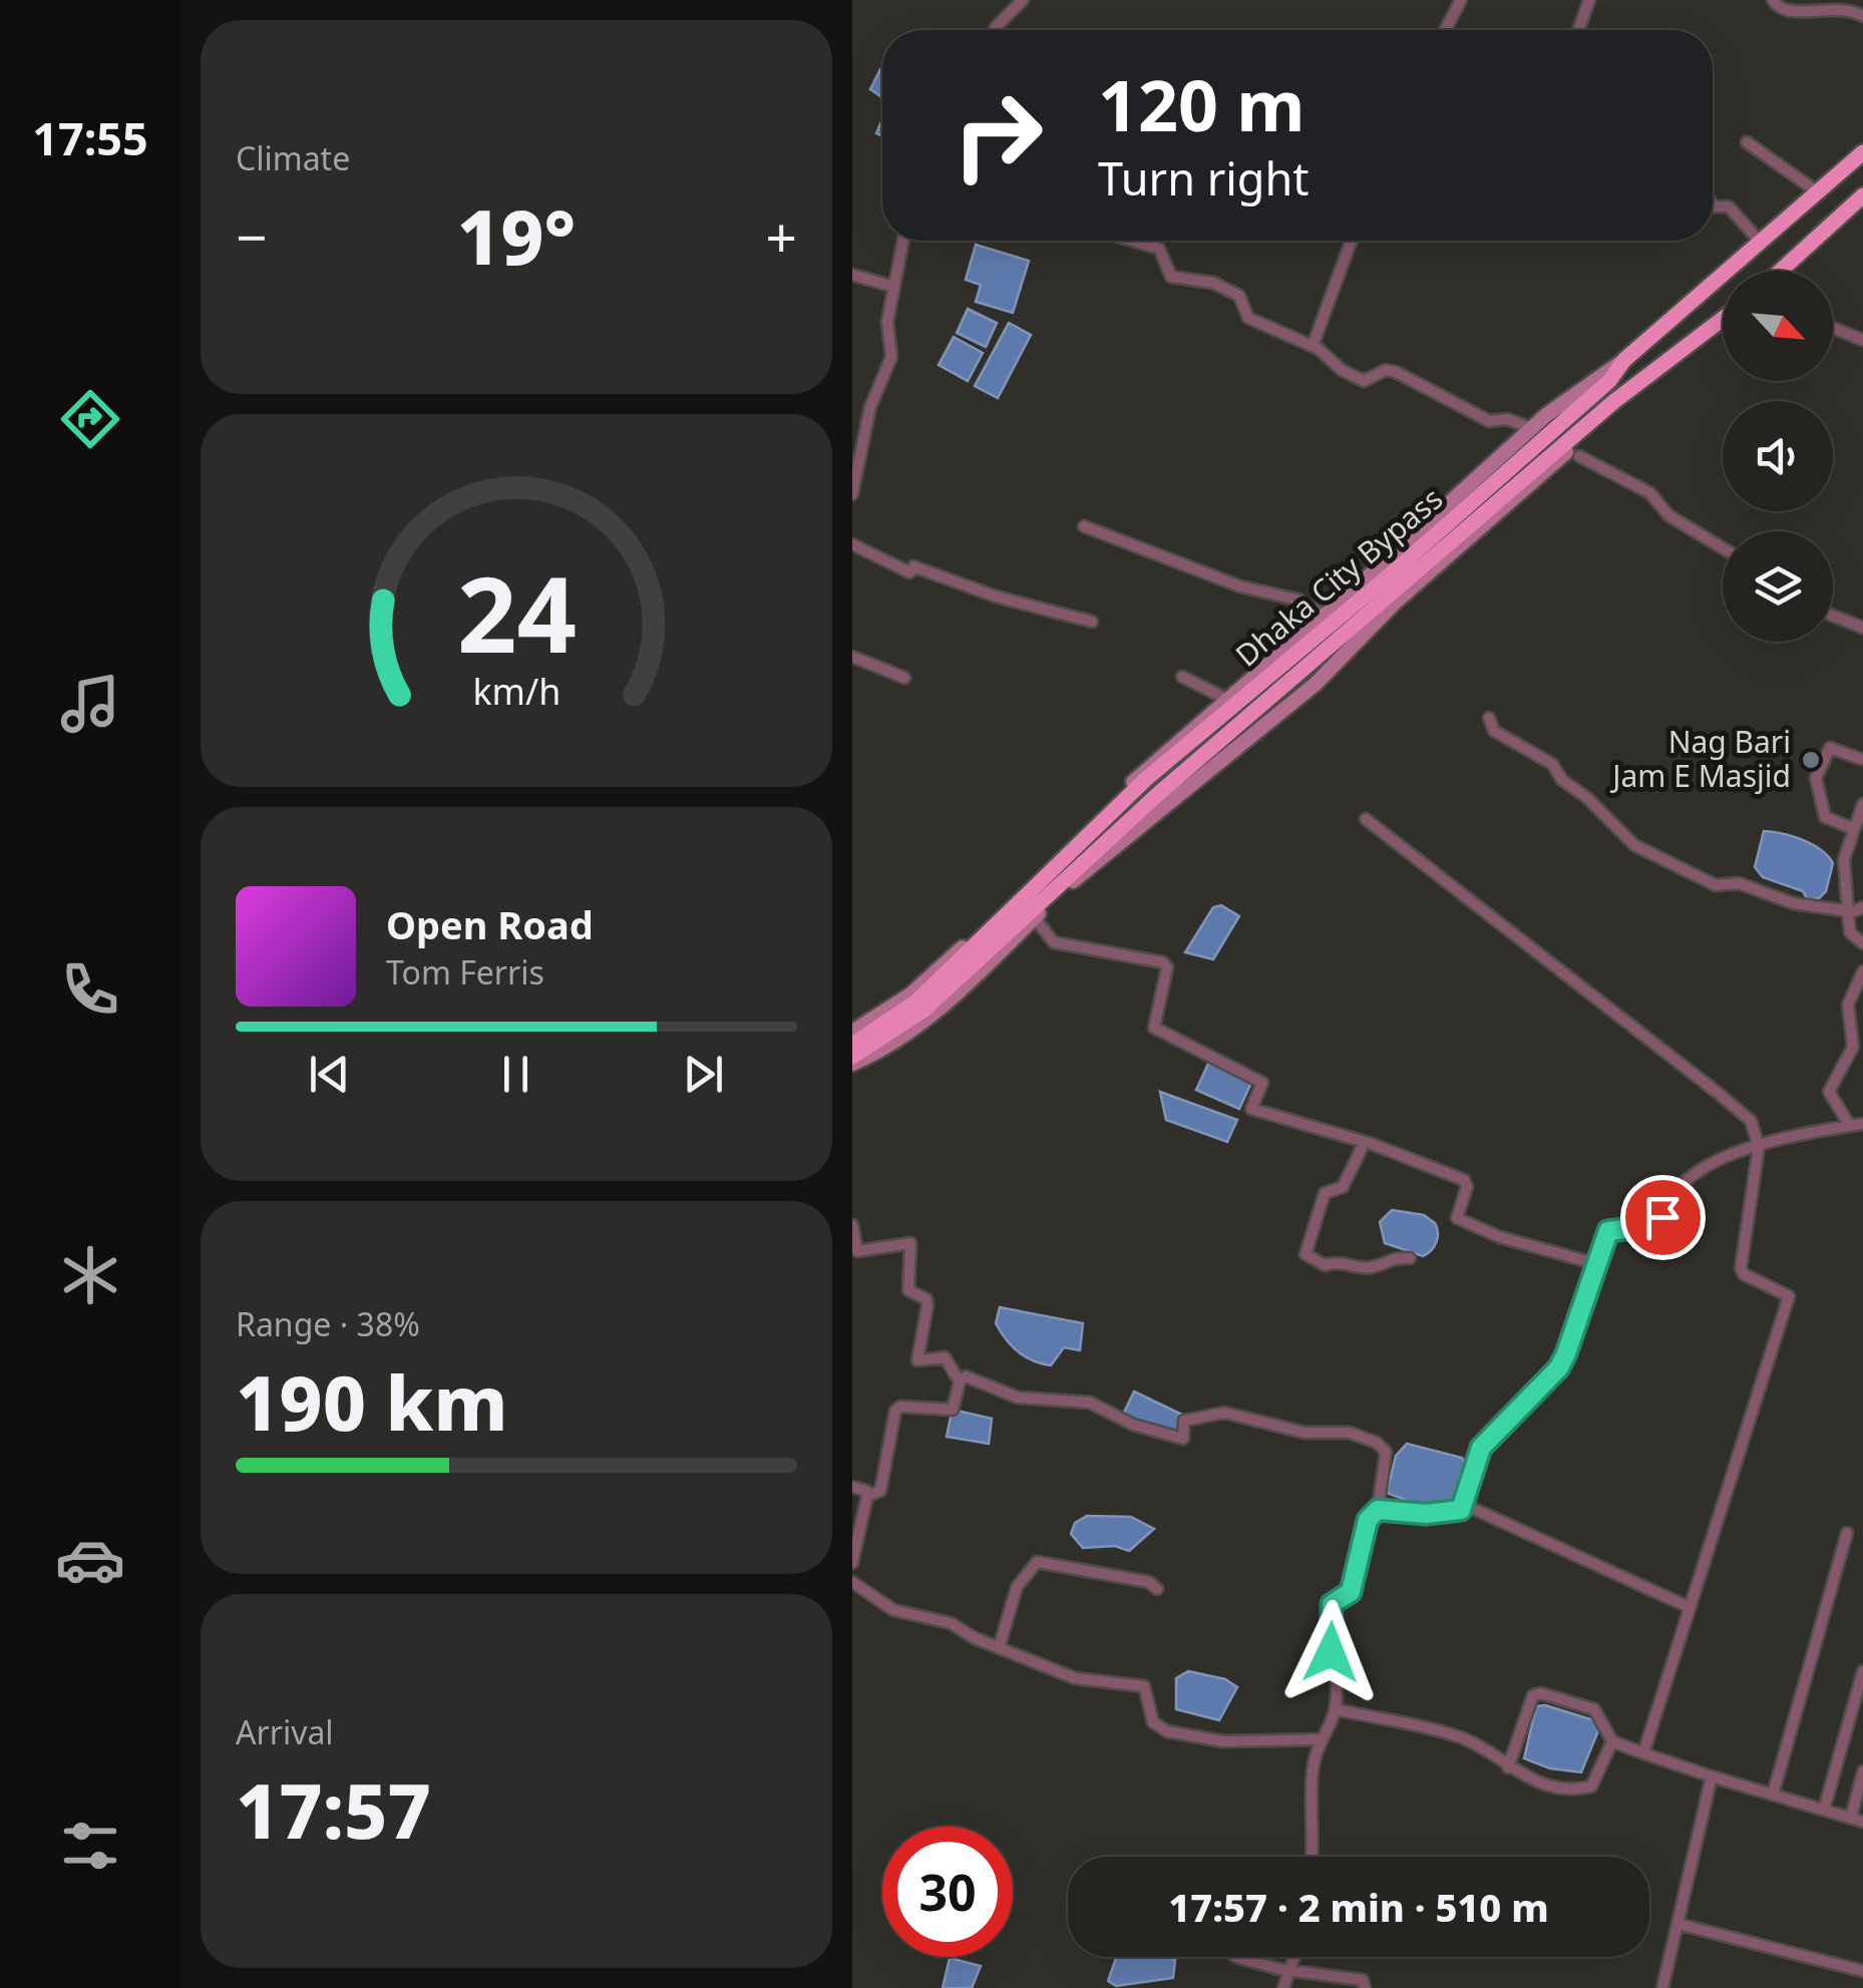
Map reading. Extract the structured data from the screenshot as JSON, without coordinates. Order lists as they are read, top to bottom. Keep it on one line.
{"streets":{"highway":["Dhaka City Bypass"]},"places":["Nag Bari Jam E Masjid"],"north":"bottom right","page":{"tabs":"17:55","tile":["Climate",["Range · 38%","190 km"],["Arrival","17:57"]],"turn":["120 m","Turn right"],"heat":["−","19°","+"],"song":["Open Road","Tom Ferris"],"limit":"30","trip":"17:57 · 2 min · 510 m","gauge":["24","km/h"]}}
